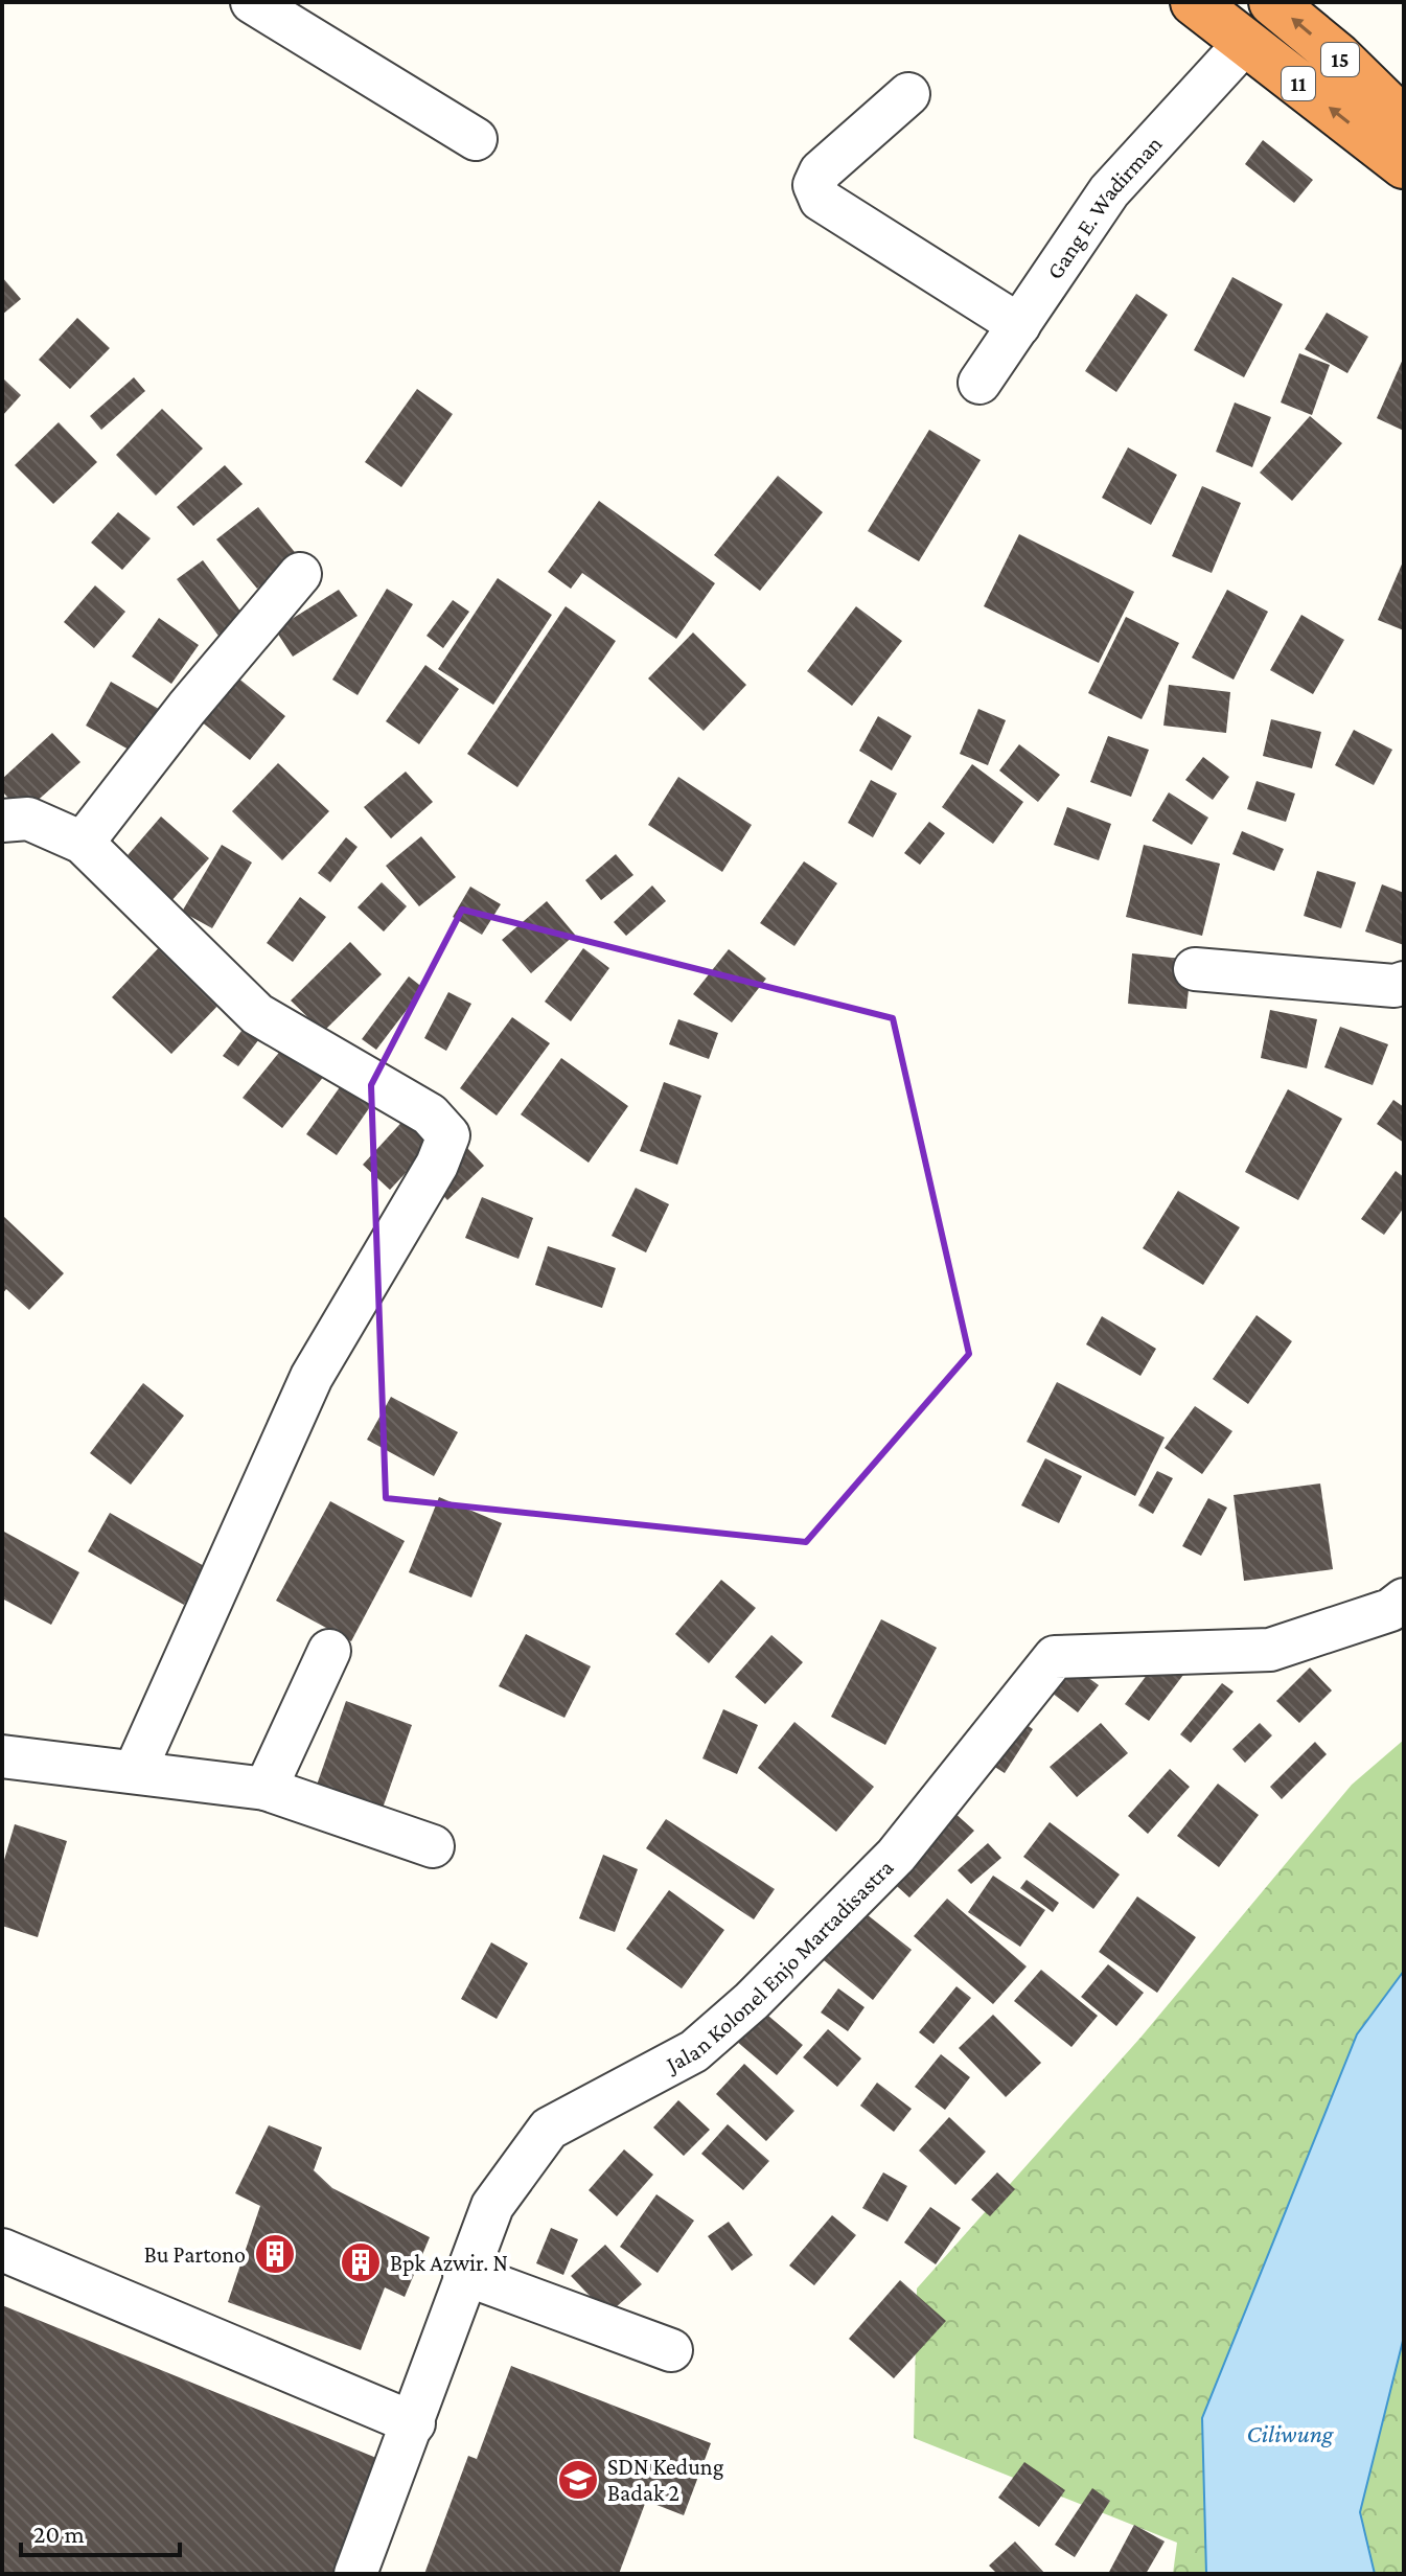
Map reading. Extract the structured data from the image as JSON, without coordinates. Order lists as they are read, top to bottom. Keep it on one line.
{"streets":{"highway":["15","11"],"street":["Gang E. Wadirman","Jalan Kolonel Enjo Martadisastra"]},"crossings":[["11","Gang E. Wadirman"]],"water":["Ciliwung"],"places":{"building":["Bu Partono","Bpk Azwir. N"],"school or university":["SDN Kedung Badak 2"]},"scale_bar":"20 m"}
